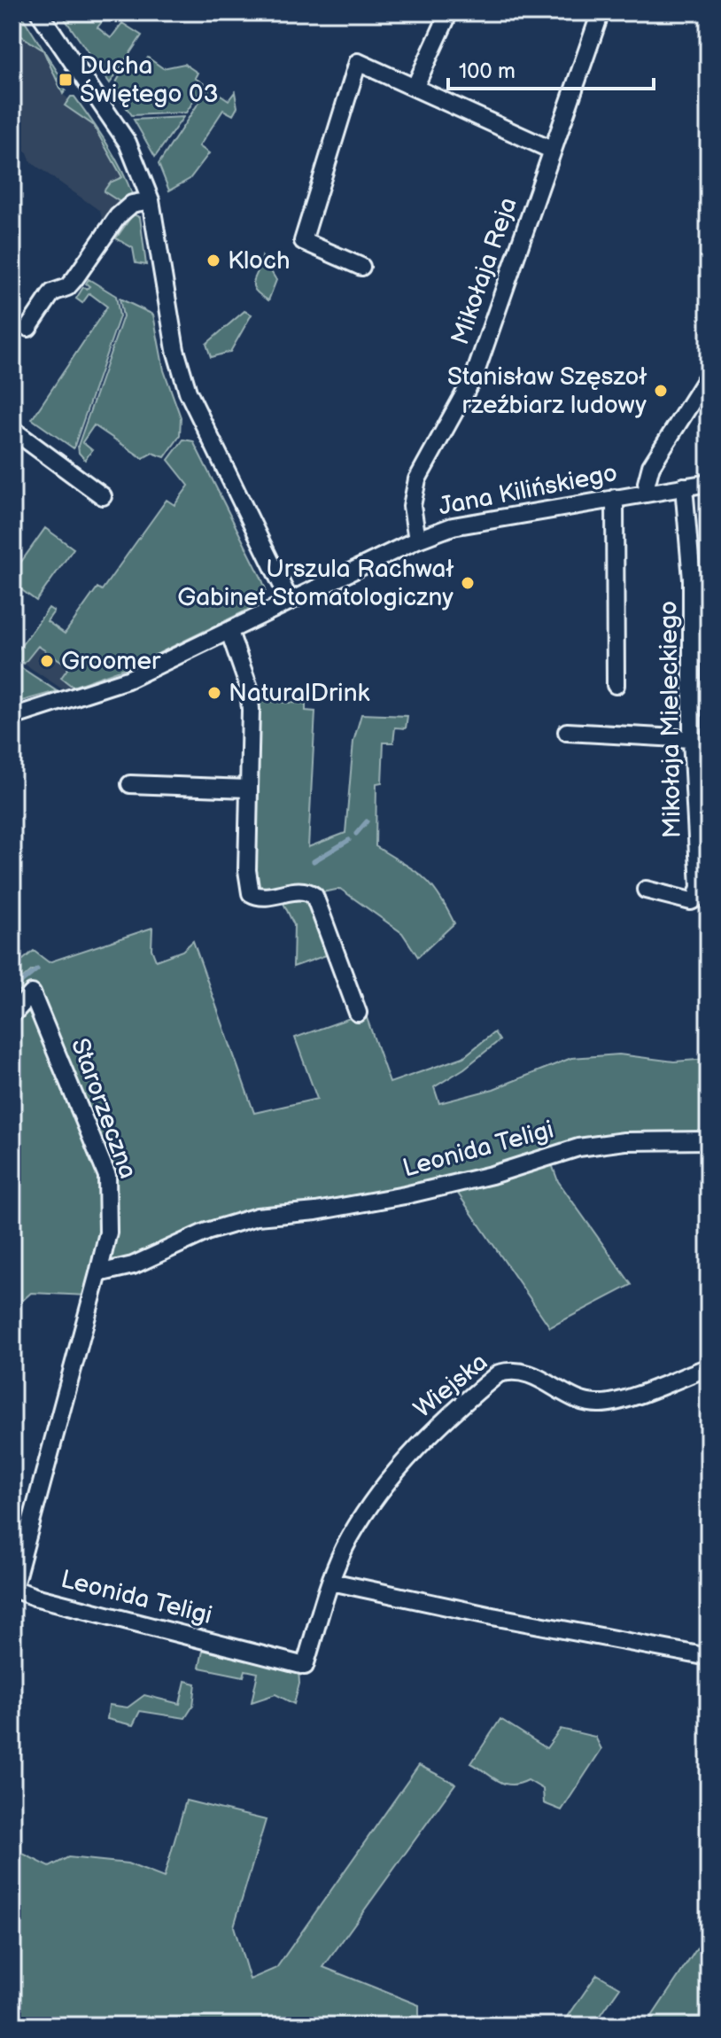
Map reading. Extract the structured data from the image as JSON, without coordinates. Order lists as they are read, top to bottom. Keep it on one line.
{"streets":{"street":["Mikołaja Reja","Jana Kilińskiego","Mikołaja Mieleckiego","Starorzeczna","Leonida Teligi","Wiejska"]},"crossings":[["Mikołaja Reja","Jana Kilińskiego"],["Jana Kilińskiego","Mikołaja Mieleckiego"],["Starorzeczna","Leonida Teligi"],["Leonida Teligi","Wiejska"]],"places":{"transit":["Ducha Świętego 03"],"other":["Kloch","Stanisław Szęszoł rzeźbiarz ludowy","Urszula Rachwał Gabinet Stomatologiczny","Groomer","NaturalDrink"]},"scale_bar":"100 m"}
